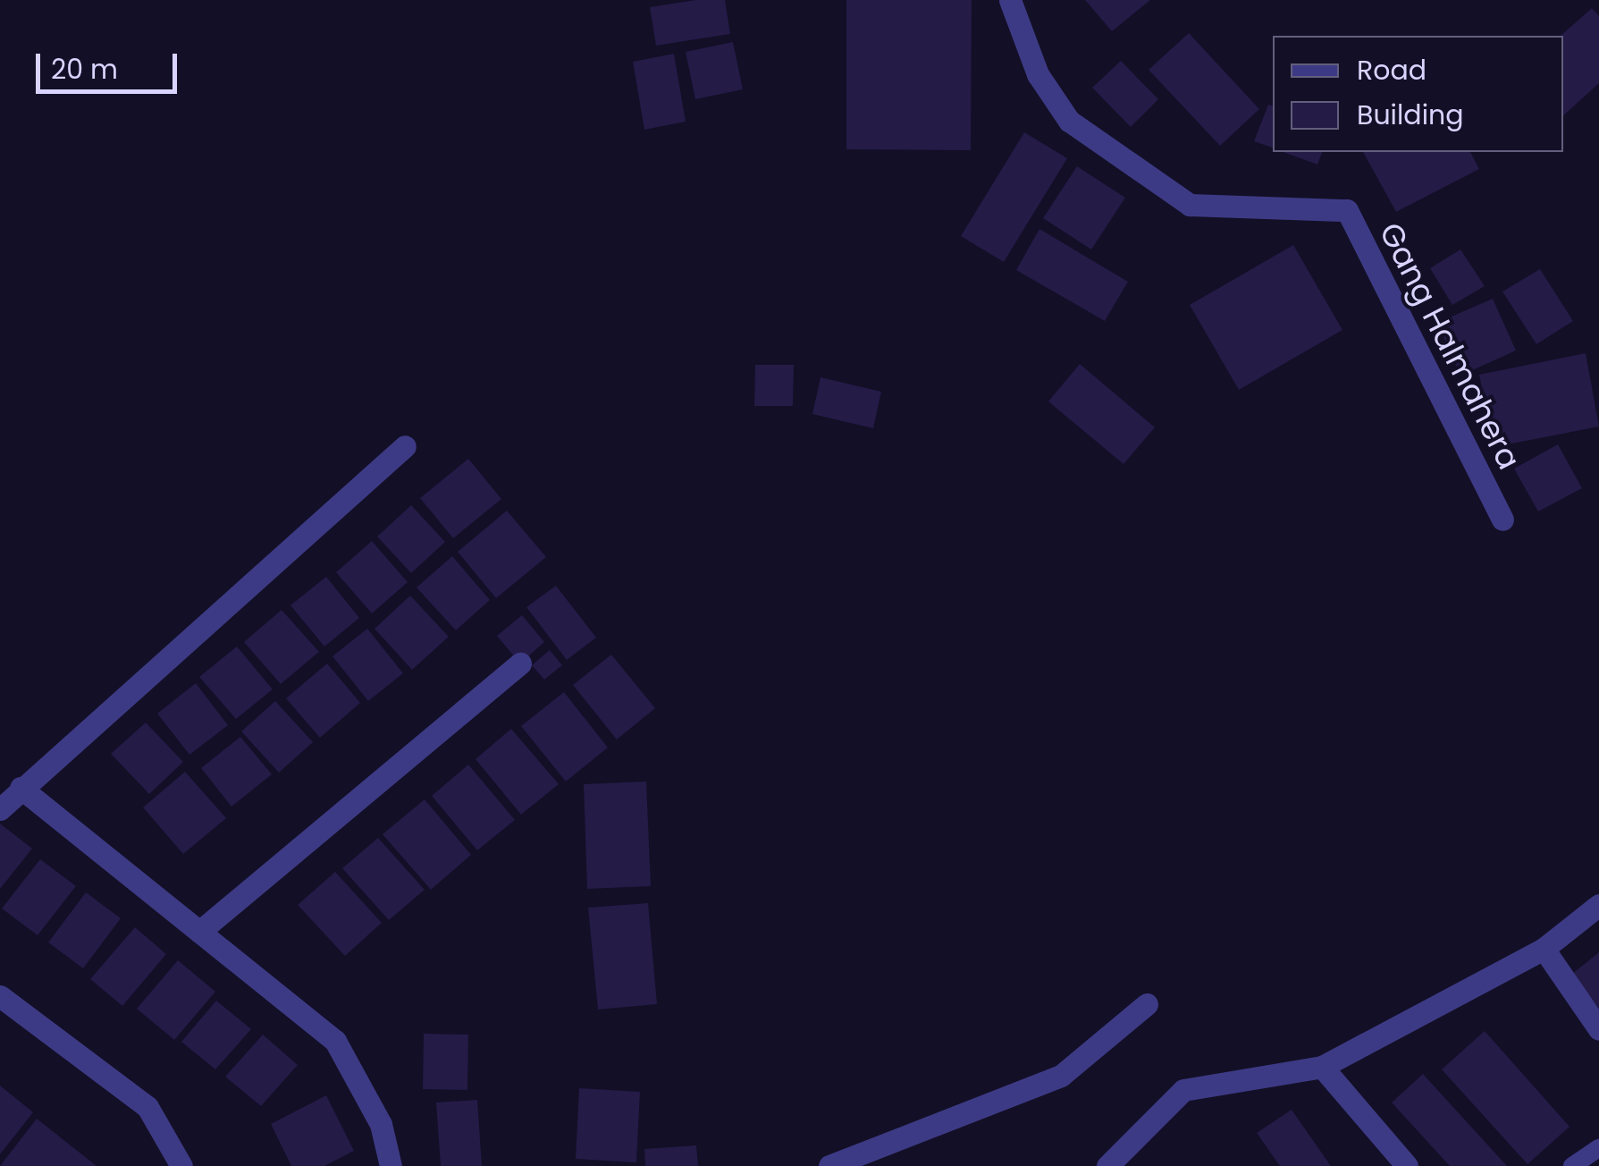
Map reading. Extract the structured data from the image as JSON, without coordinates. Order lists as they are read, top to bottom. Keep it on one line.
{"streets":{"street":["Gang Halmahera"]},"legend":["Road","Building"],"scale_bar":"20 m"}
